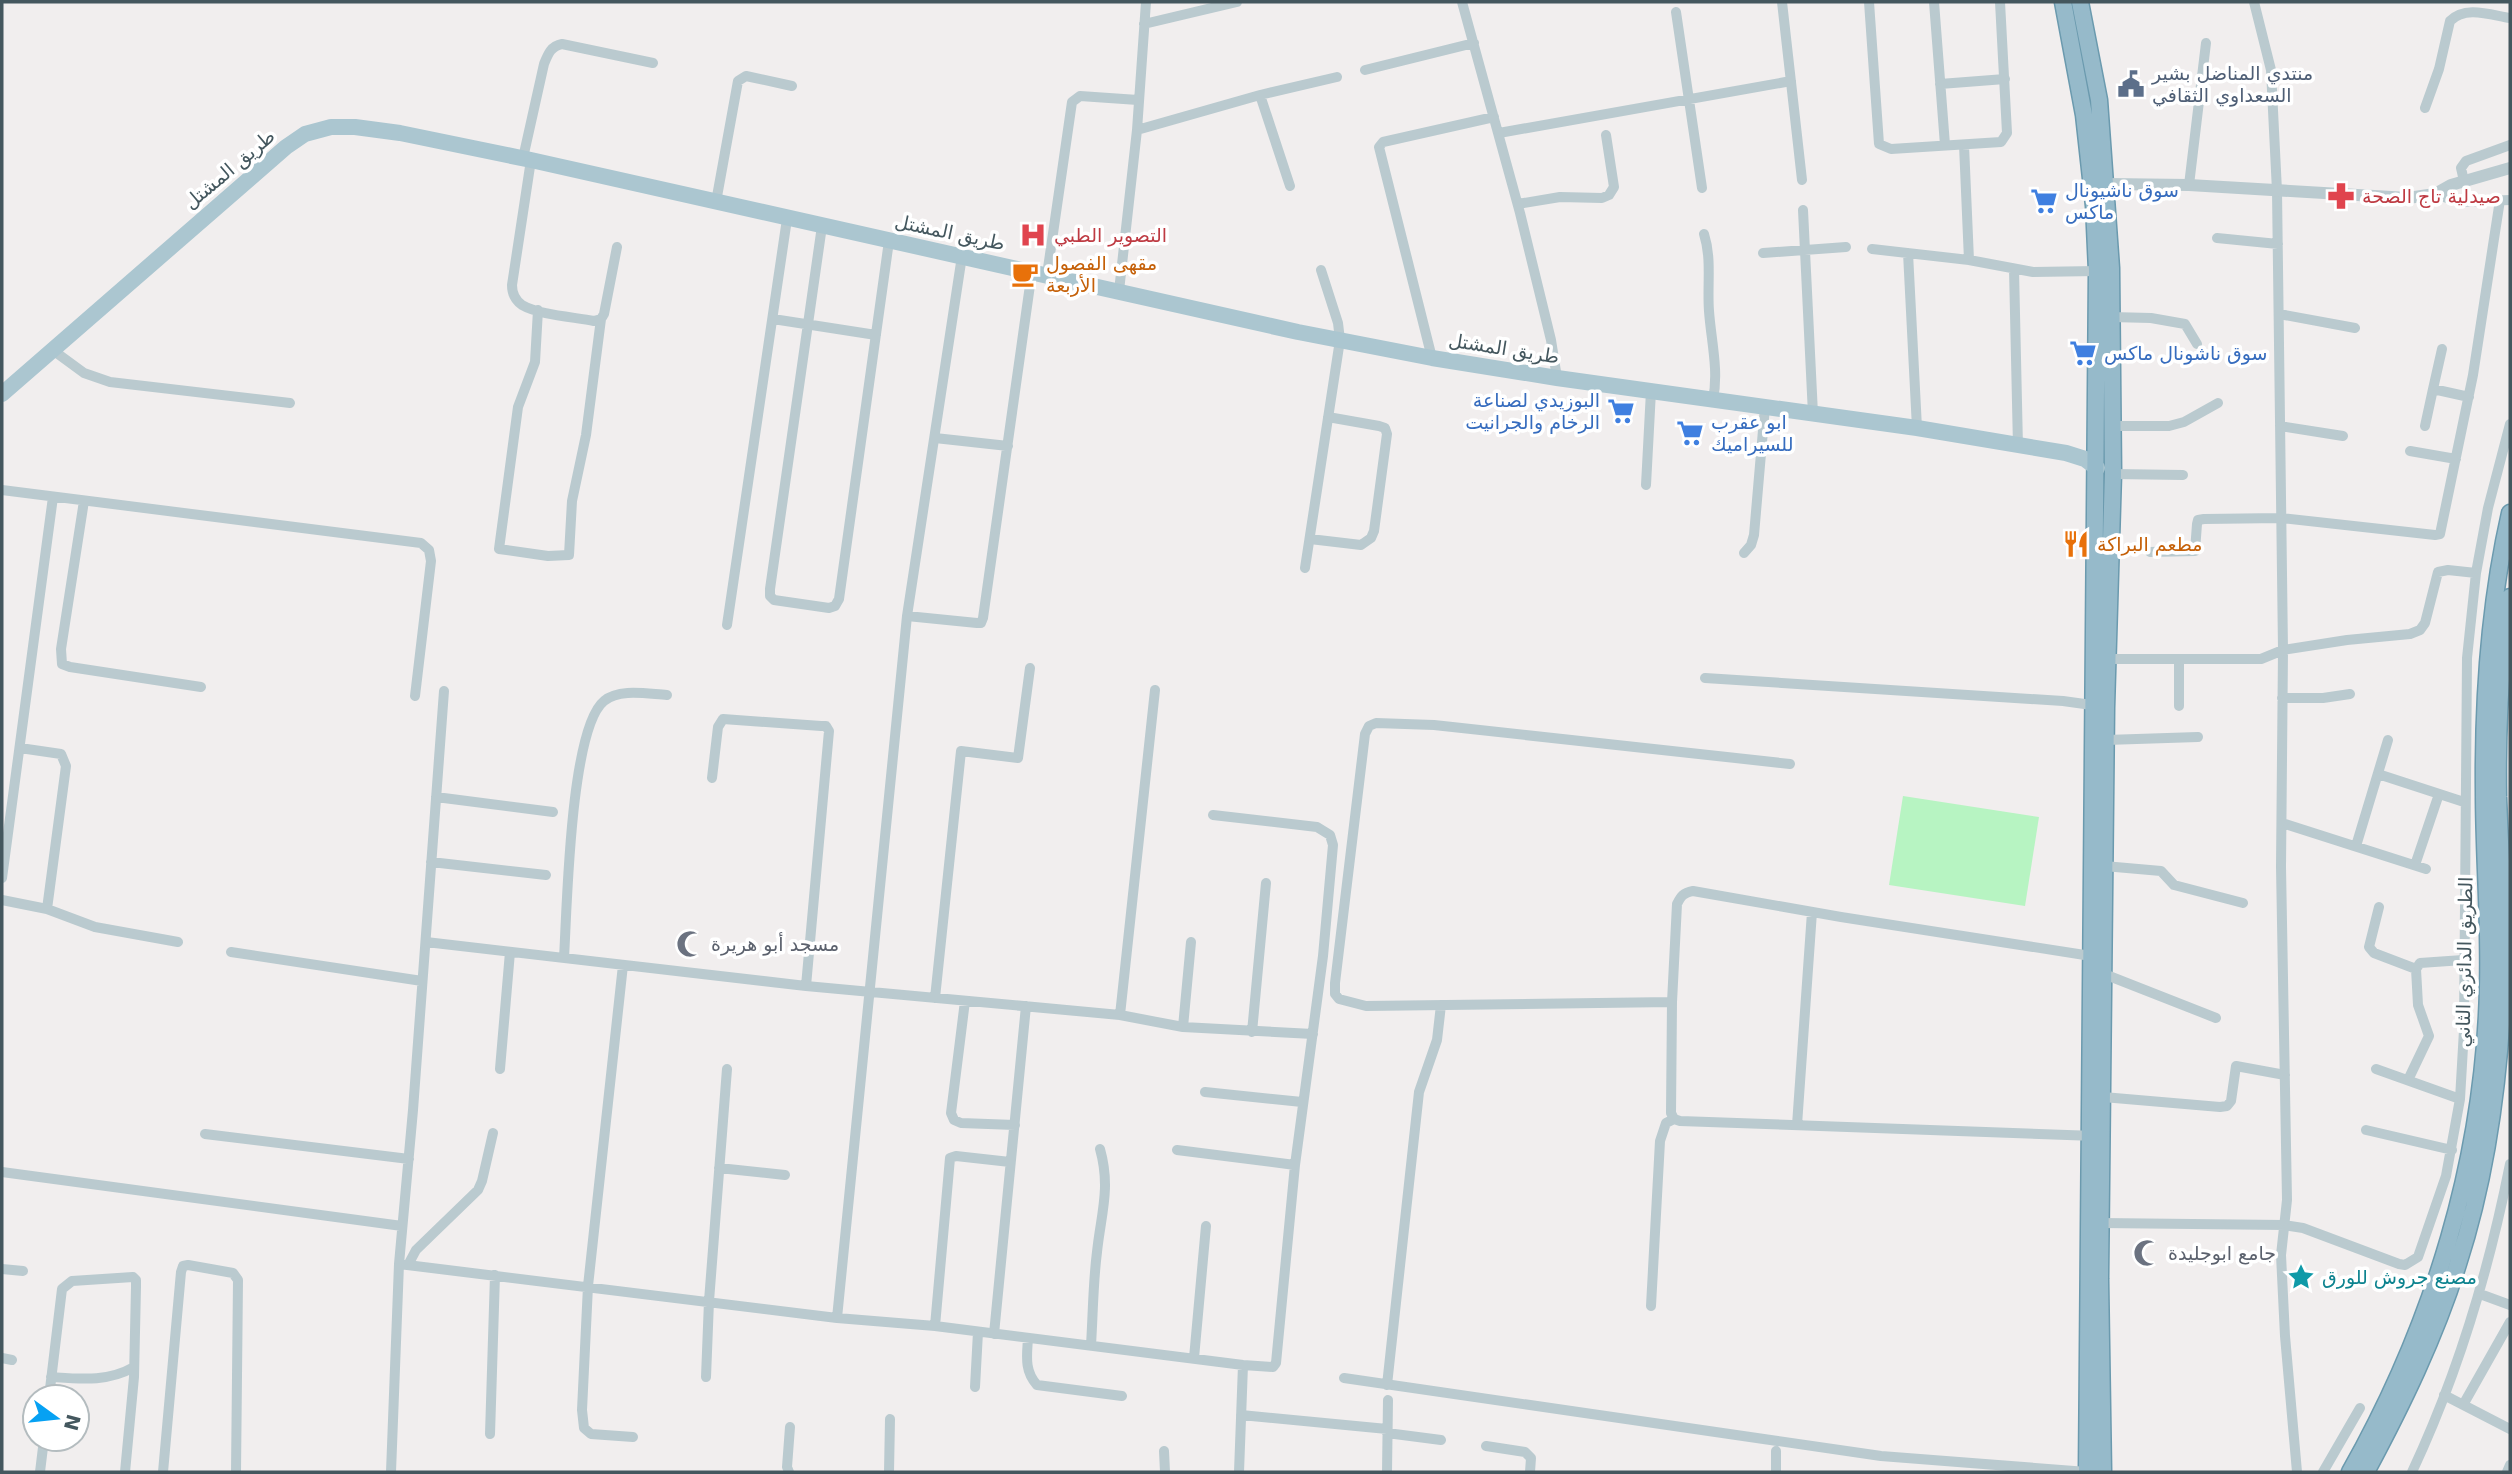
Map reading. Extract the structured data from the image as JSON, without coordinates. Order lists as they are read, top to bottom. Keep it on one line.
{"streets":{"highway":["الطريق الدائري الثاني"],"main road":["طريق المشتل"]},"places":{"public building":["منتدي المناضل بشير السعداوي الثقافي"],"pharmacy":["صيدلية تاج الصحة"],"supermarket":["سوق ناشيونال ماكس","سوق ناشونال ماكس","البوزيدي لصناعة الرخام والجرانيت","ابو عقرب للسيراميك"],"hospital":["التصوير الطبي"],"cafe":["مقهى الفصول الأربعة"],"restaurant":["مطعم البراكة"],"mosque":["مسجد أبو هريرة","جامع ابوجليدة"],"place":["مصنع جروش للورق"]},"north":"right"}
